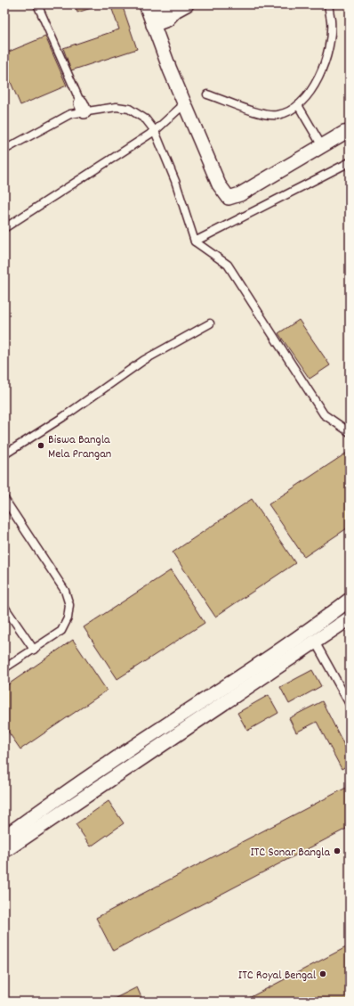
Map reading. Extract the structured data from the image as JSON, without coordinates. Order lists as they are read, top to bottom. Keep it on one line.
{"places":["Biswa Bangla Mela Prangan","ITC Sonar Bangla","ITC Royal Bengal"]}
